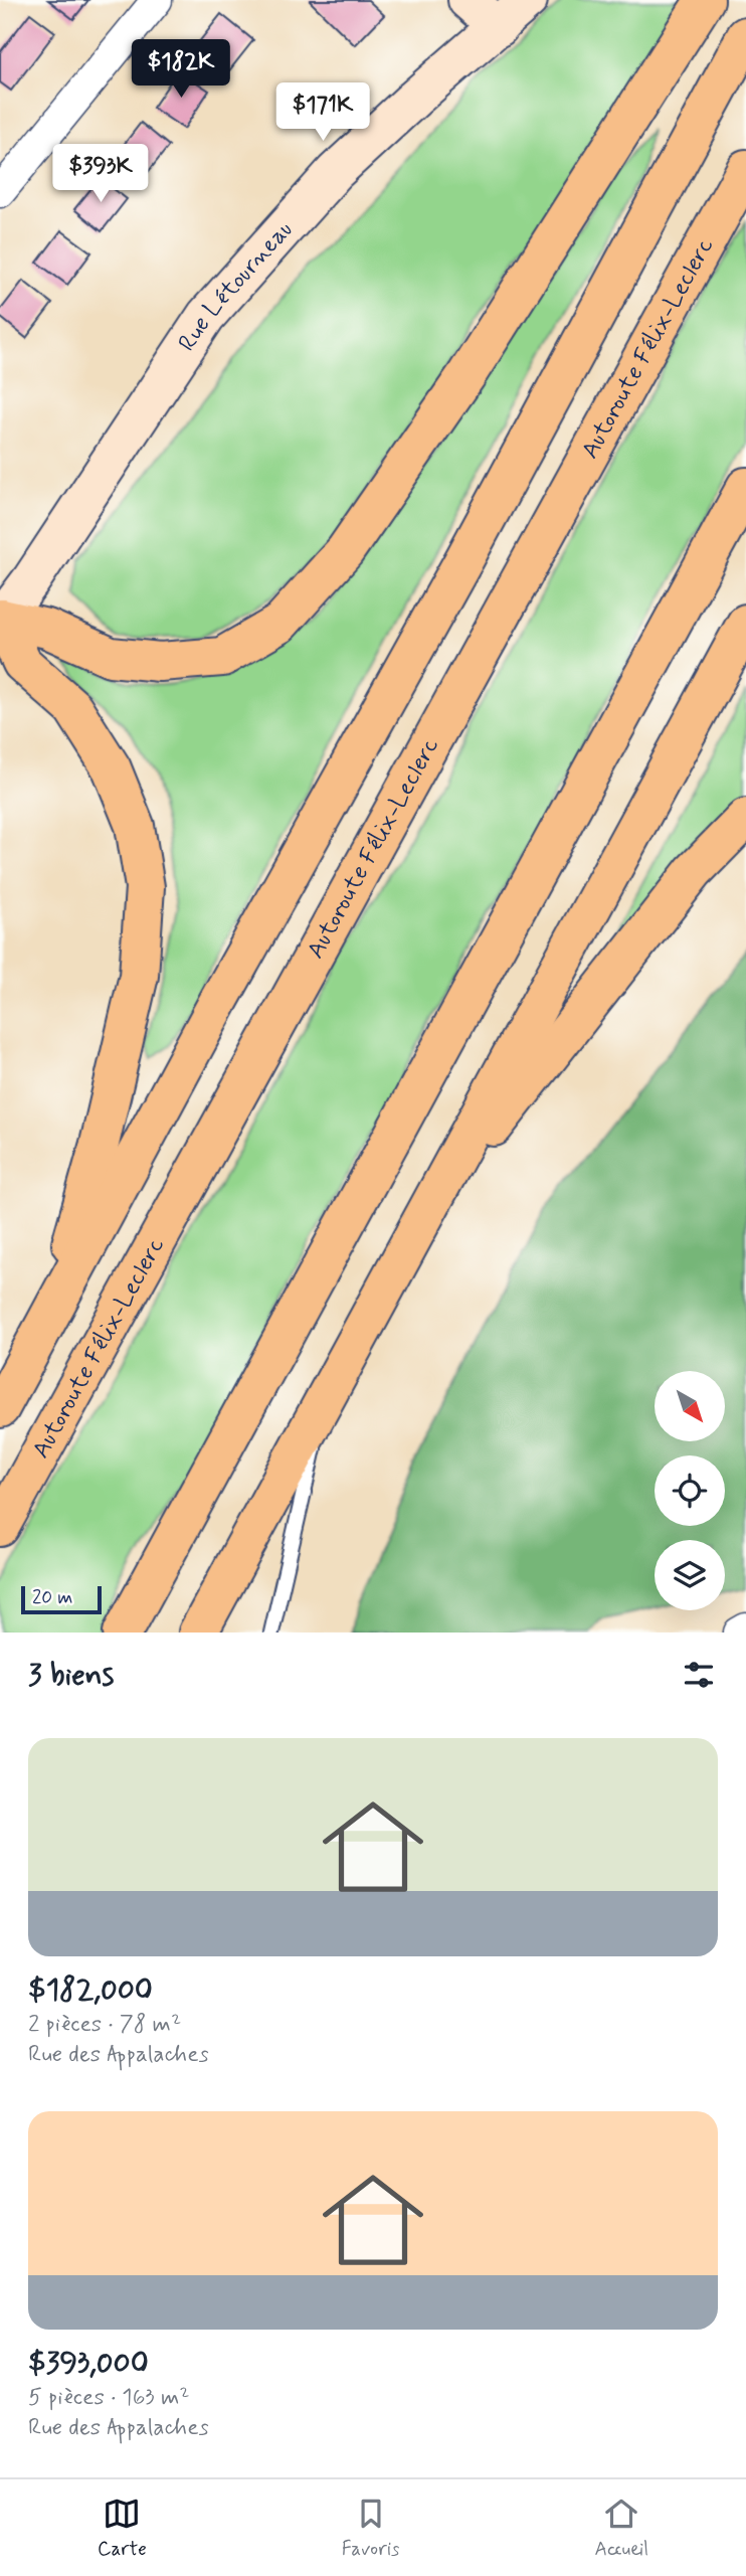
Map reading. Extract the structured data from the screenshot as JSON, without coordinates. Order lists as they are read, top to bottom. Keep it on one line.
{"streets":{"highway":["Autoroute Félix-Leclerc"],"street":["Rue Létourneau"]},"scale_bar":"20 m","north":"bottom right","page":{"price":["$182K","$171K","$393K"],"scale":"20 m","heading":"3 biens","list":[{"name":"$182,000","note":"2 pièces · 78 m² · Rue des Appalaches"},{"name":"$393,000","note":"5 pièces · 163 m² · Rue des Appalaches"}],"tabs":["Carte","Favoris","Accueil"]}}
